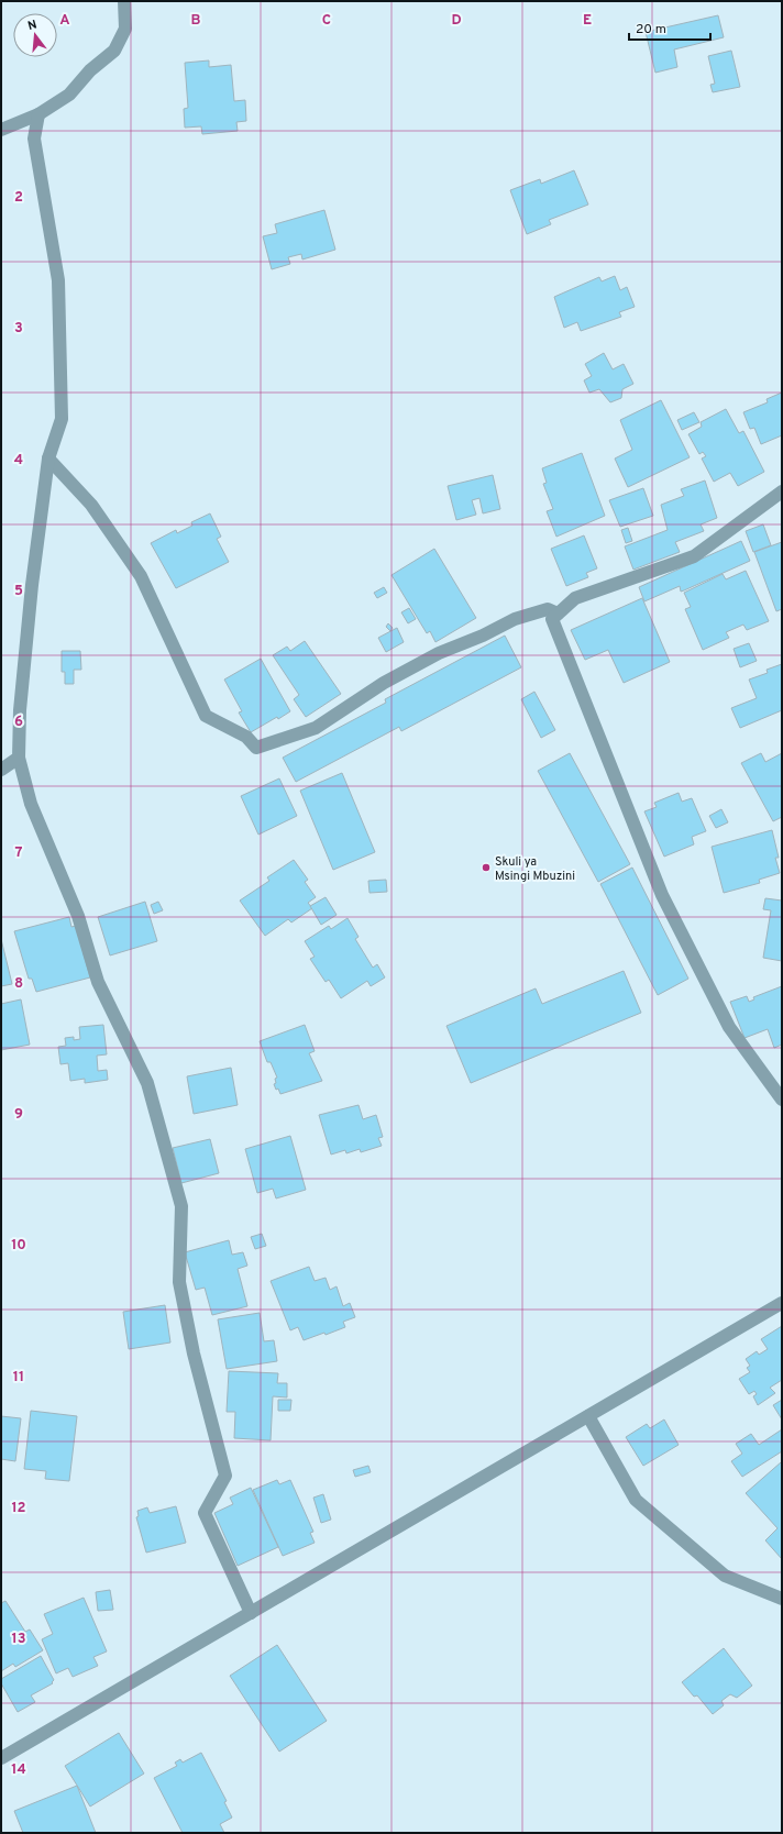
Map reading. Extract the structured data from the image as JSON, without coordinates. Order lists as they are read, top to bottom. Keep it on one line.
{"places":["Skuli ya Msingi Mbuzini"],"scale_bar":"20 m","north":"top","grid":{"columns":["A","B","C","D","E"],"rows":["2","3","4","5","6","7","8","9","10","11","12","13","14"]}}
